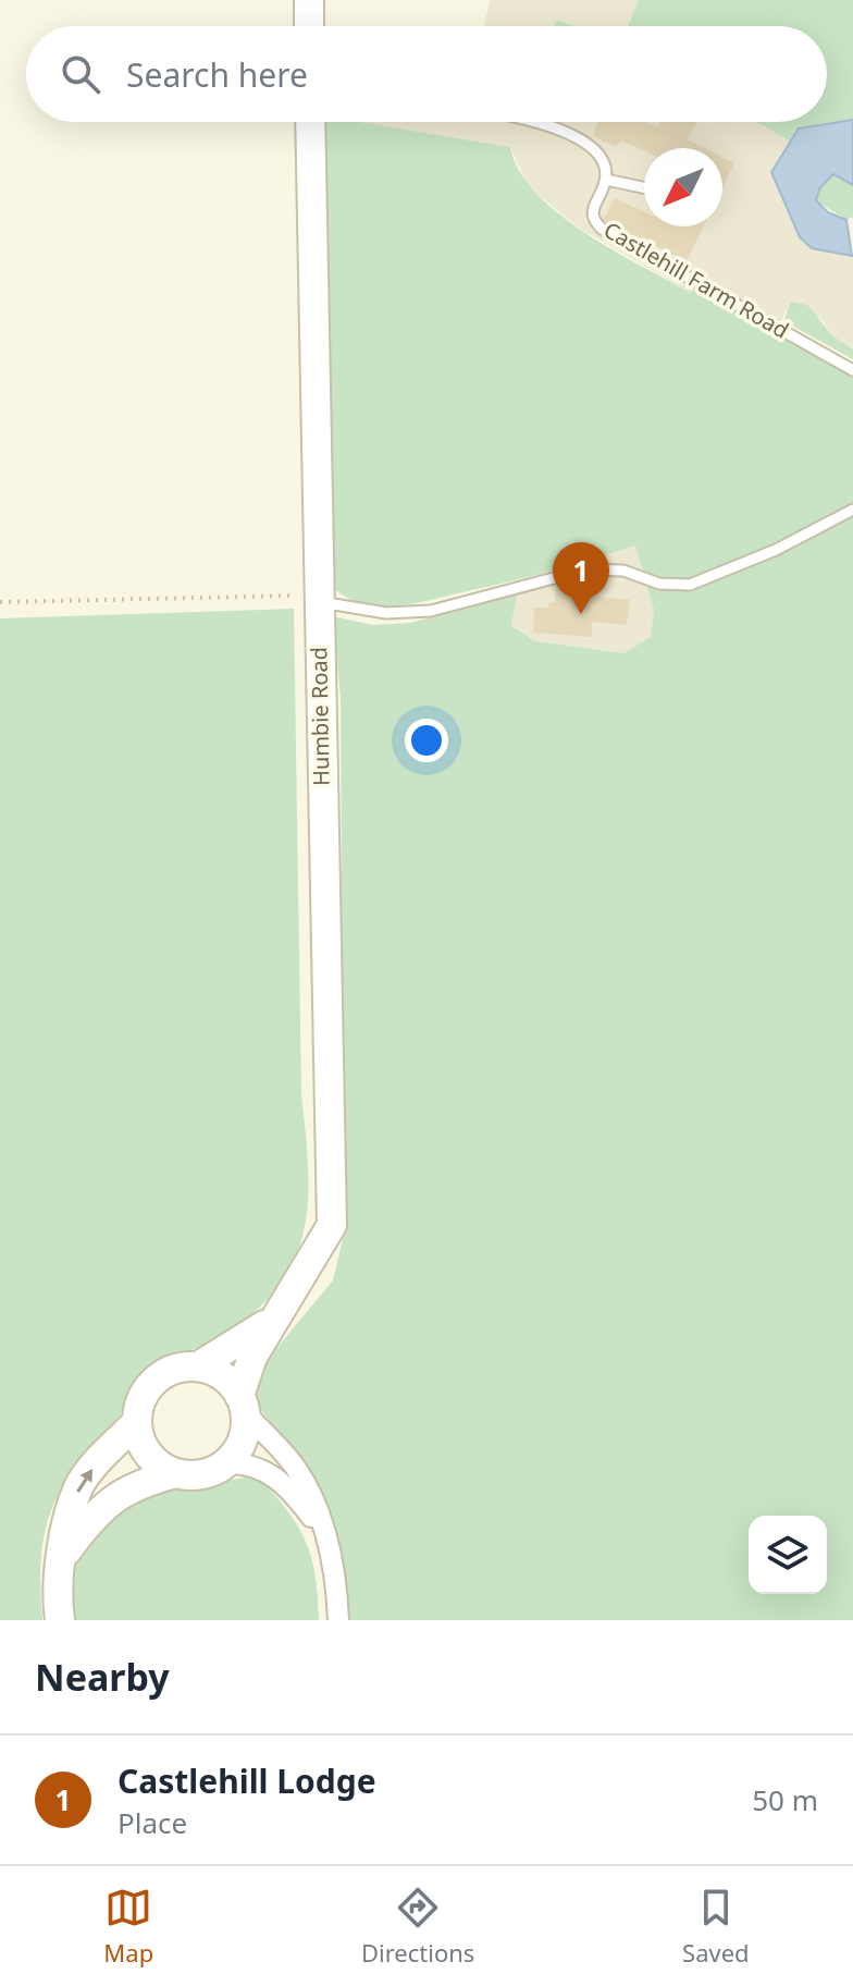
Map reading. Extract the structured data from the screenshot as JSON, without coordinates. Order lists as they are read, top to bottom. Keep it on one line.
{"streets":{"street":["Humbie Road"],"lane":["Castlehill Farm Road"]},"north":"bottom left","page":{"search":"Search here","pins":"1","heading":"Nearby","list":[{"mark":"1","name":"Castlehill Lodge","note":"Place","value":"50 m"}],"nav":["Map","Directions","Saved"]}}
